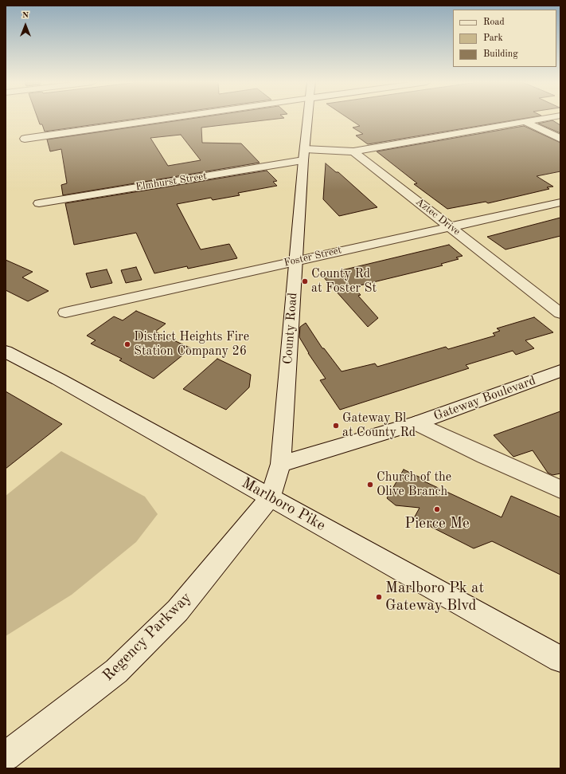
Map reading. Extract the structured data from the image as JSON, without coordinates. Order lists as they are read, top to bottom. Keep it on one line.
{"streets":{"street":["Elmhurst Street","Aztec Drive","Foster Street","County Road","Gateway Boulevard","Marlboro Pike","Regency Parkway"]},"crossings":[["Elmhurst Street","County Road"],["Aztec Drive","Foster Street"],["Foster Street","County Road"],["County Road","Gateway Boulevard"],["County Road","Marlboro Pike"],["County Road","Regency Parkway"],["Marlboro Pike","Regency Parkway"]],"places":["County Rd at Foster St","District Heights Fire Station Company 26","Gateway Bl at County Rd","Church of the Olive Branch","Pierce Me","Marlboro Pk at Gateway Blvd"],"legend":["Road","Park","Building"],"north":"top"}
